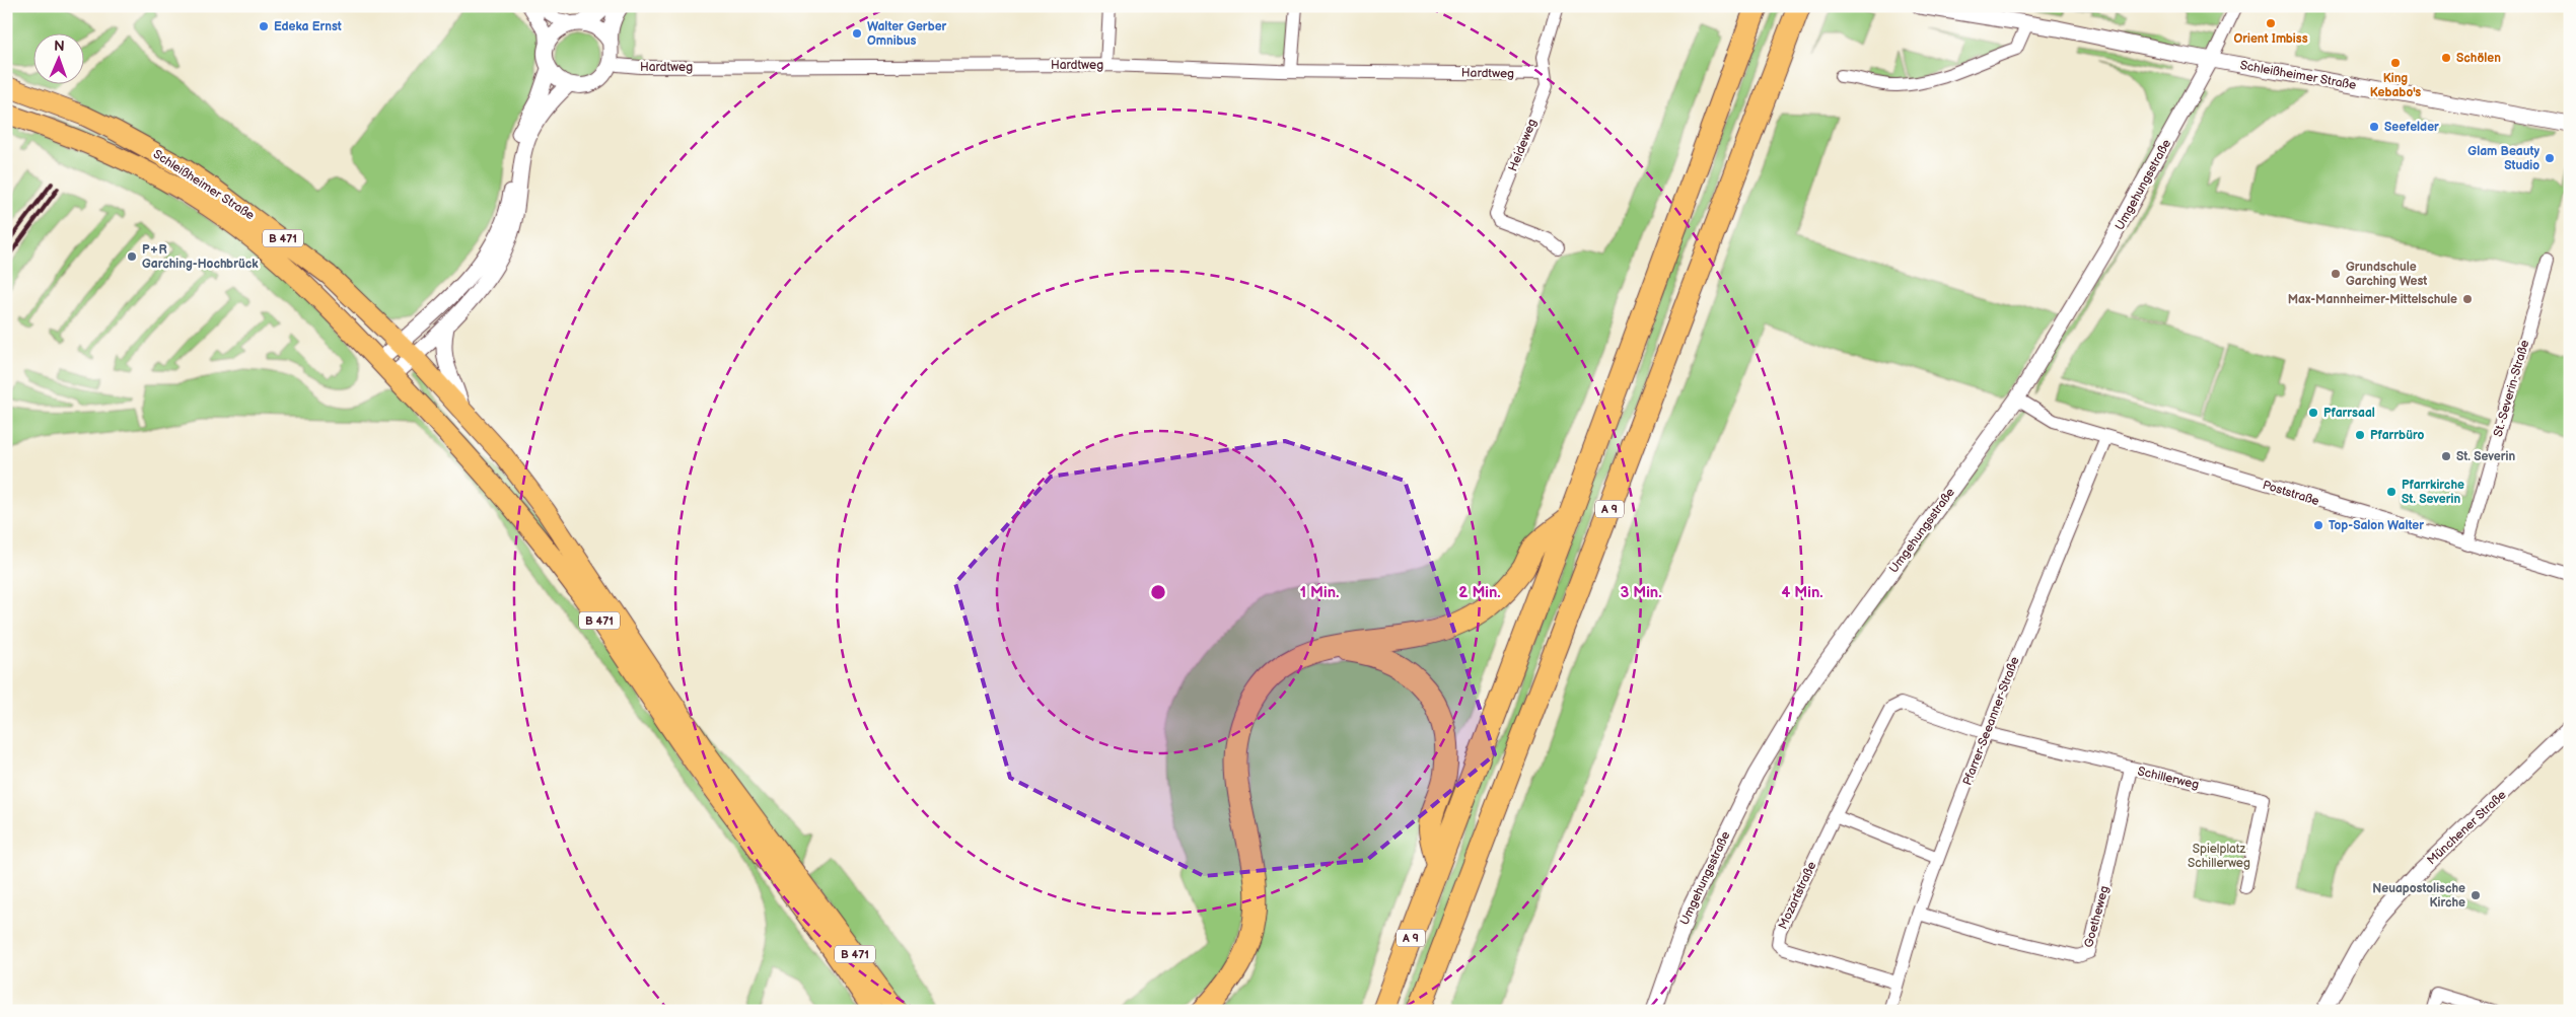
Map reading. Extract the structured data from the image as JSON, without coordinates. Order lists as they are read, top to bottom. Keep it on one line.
{"streets":{"highway":["A 9"],"main road":["Schleißheimer Straße","B 471"],"street":["Hardtweg","Heideweg","Umgehungsstraße","St.-Severin-Straße","Poststraße","Pfarrer-Seeanner-Straße","Schillerweg","Münchener Straße","Mozartstraße","Goetheweg"]},"crossings":[["Hardtweg","Heideweg"],["Schleißheimer Straße","Umgehungsstraße"],["Schleißheimer Straße","B 471"],["Umgehungsstraße","Poststraße"],["St.-Severin-Straße","Poststraße"],["Poststraße","Pfarrer-Seeanner-Straße"],["Pfarrer-Seeanner-Straße","Schillerweg"],["Pfarrer-Seeanner-Straße","Mozartstraße"],["Pfarrer-Seeanner-Straße","Goetheweg"],["Schillerweg","Mozartstraße"],["Schillerweg","Goetheweg"]],"parks":["Spielplatz Schillerweg"],"places":["Orient Imbiss","Edeka Ernst","Walter Gerber Omnibus","Schölen","King Kebabo's","Seefelder","Glam Beauty Studio","P+R Garching-Hochbrück","Grundschule Garching West","Max-Mannheimer-Mittelschule","Pfarrsaal","Pfarrbüro","St. Severin","Pfarrkirche St. Severin","Top-Salon Walter","Neuapostolische Kirche"],"north":"top","rings":["1 Min.","2 Min.","3 Min.","4 Min."]}
